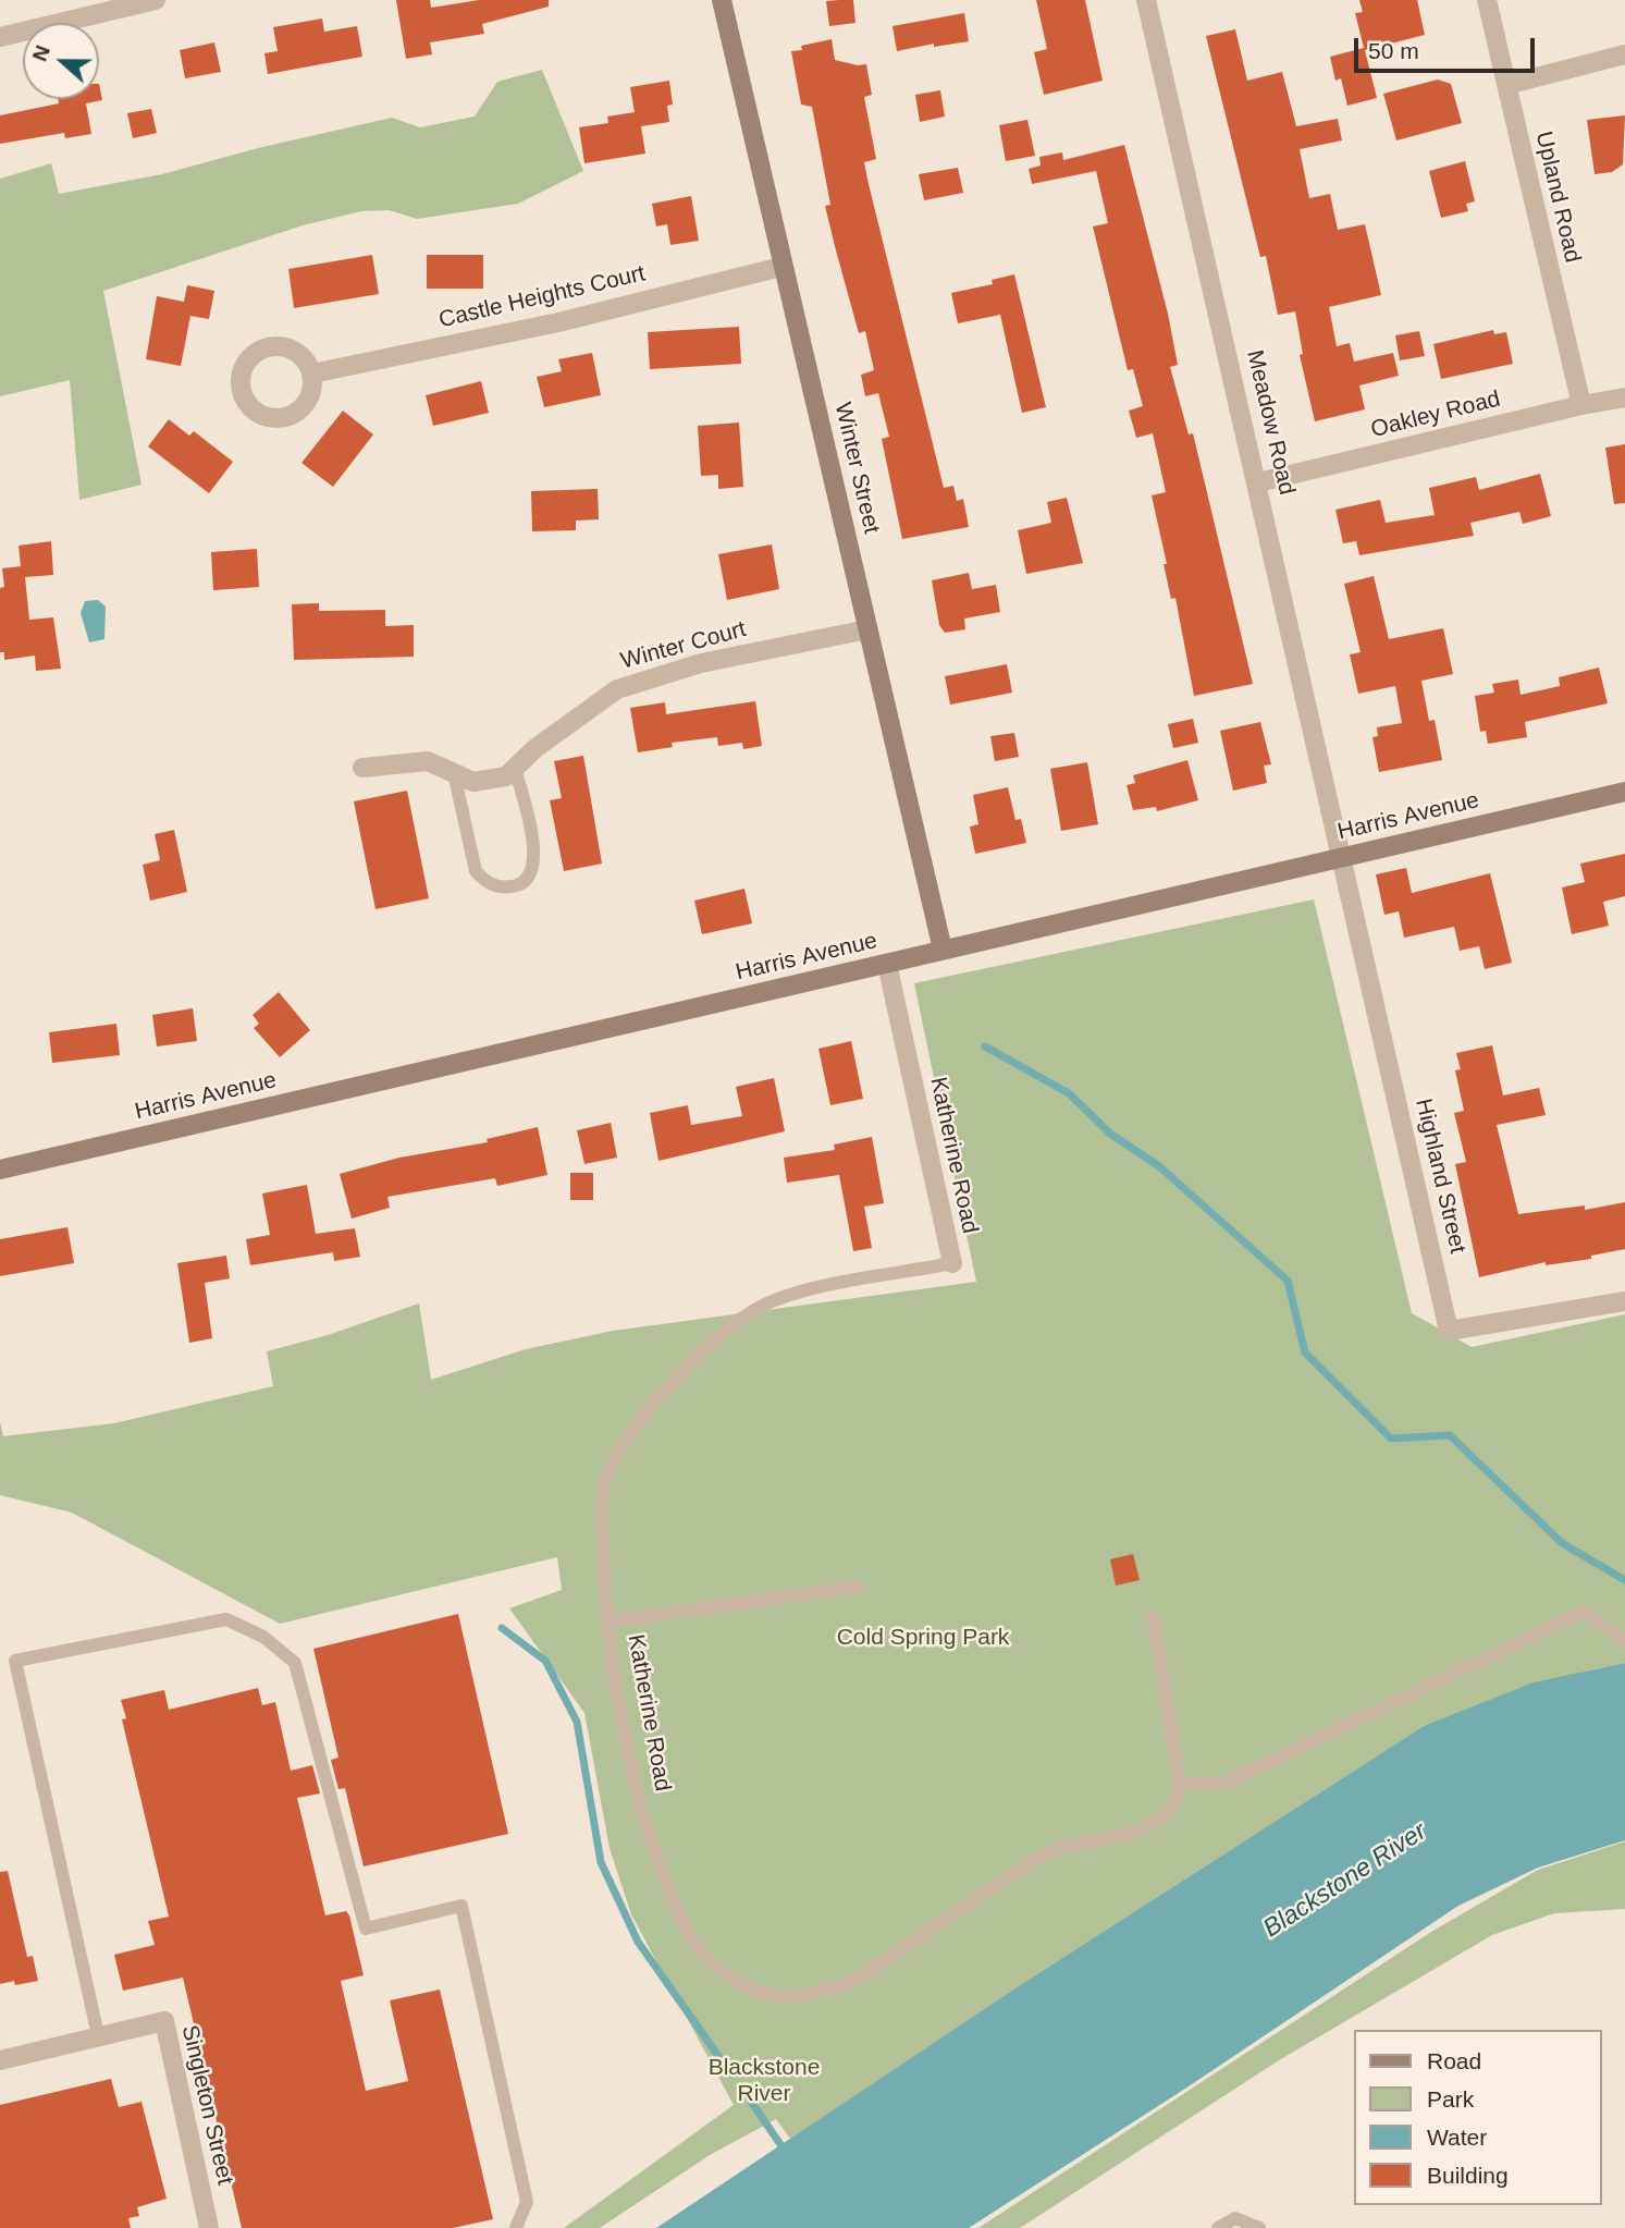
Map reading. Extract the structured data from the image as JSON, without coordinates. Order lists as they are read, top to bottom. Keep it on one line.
{"streets":{"main road":["Winter Street","Harris Avenue"],"street":["Upland Road","Castle Heights Court","Oakley Road","Meadow Road","Winter Court","Katherine Road","Highland Street","Singleton Street"]},"crossings":[["Upland Road","Oakley Road"],["Castle Heights Court","Winter Street"],["Oakley Road","Meadow Road"],["Meadow Road","Harris Avenue"],["Meadow Road","Highland Street"],["Winter Street","Winter Court"],["Winter Street","Harris Avenue"],["Harris Avenue","Katherine Road"],["Harris Avenue","Highland Street"]],"water":["Blackstone River"],"parks":["Cold Spring Park","Blackstone River"],"legend":["Road","Park","Water","Building"],"scale_bar":"50 m","north":"left"}
